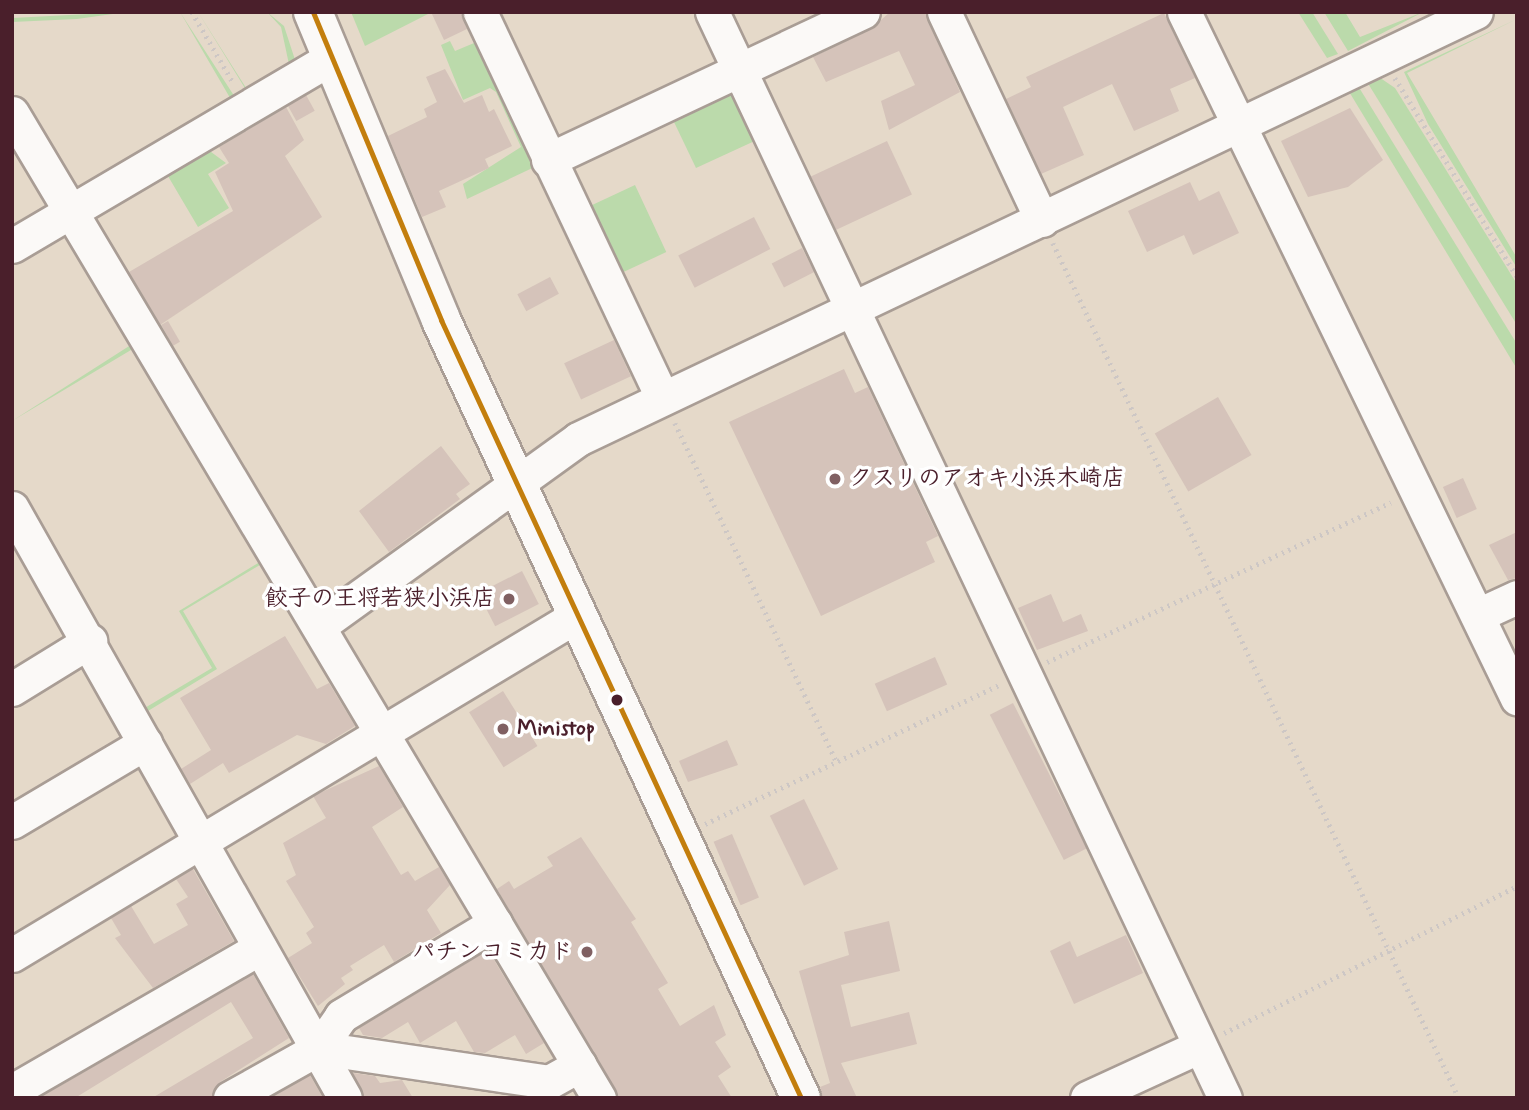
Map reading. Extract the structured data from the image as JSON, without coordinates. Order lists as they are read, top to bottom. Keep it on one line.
{"places":["クスリのアオキ小浜木崎店","餃子の王将若狭小浜店","Ministop","パチンコミカド"]}
